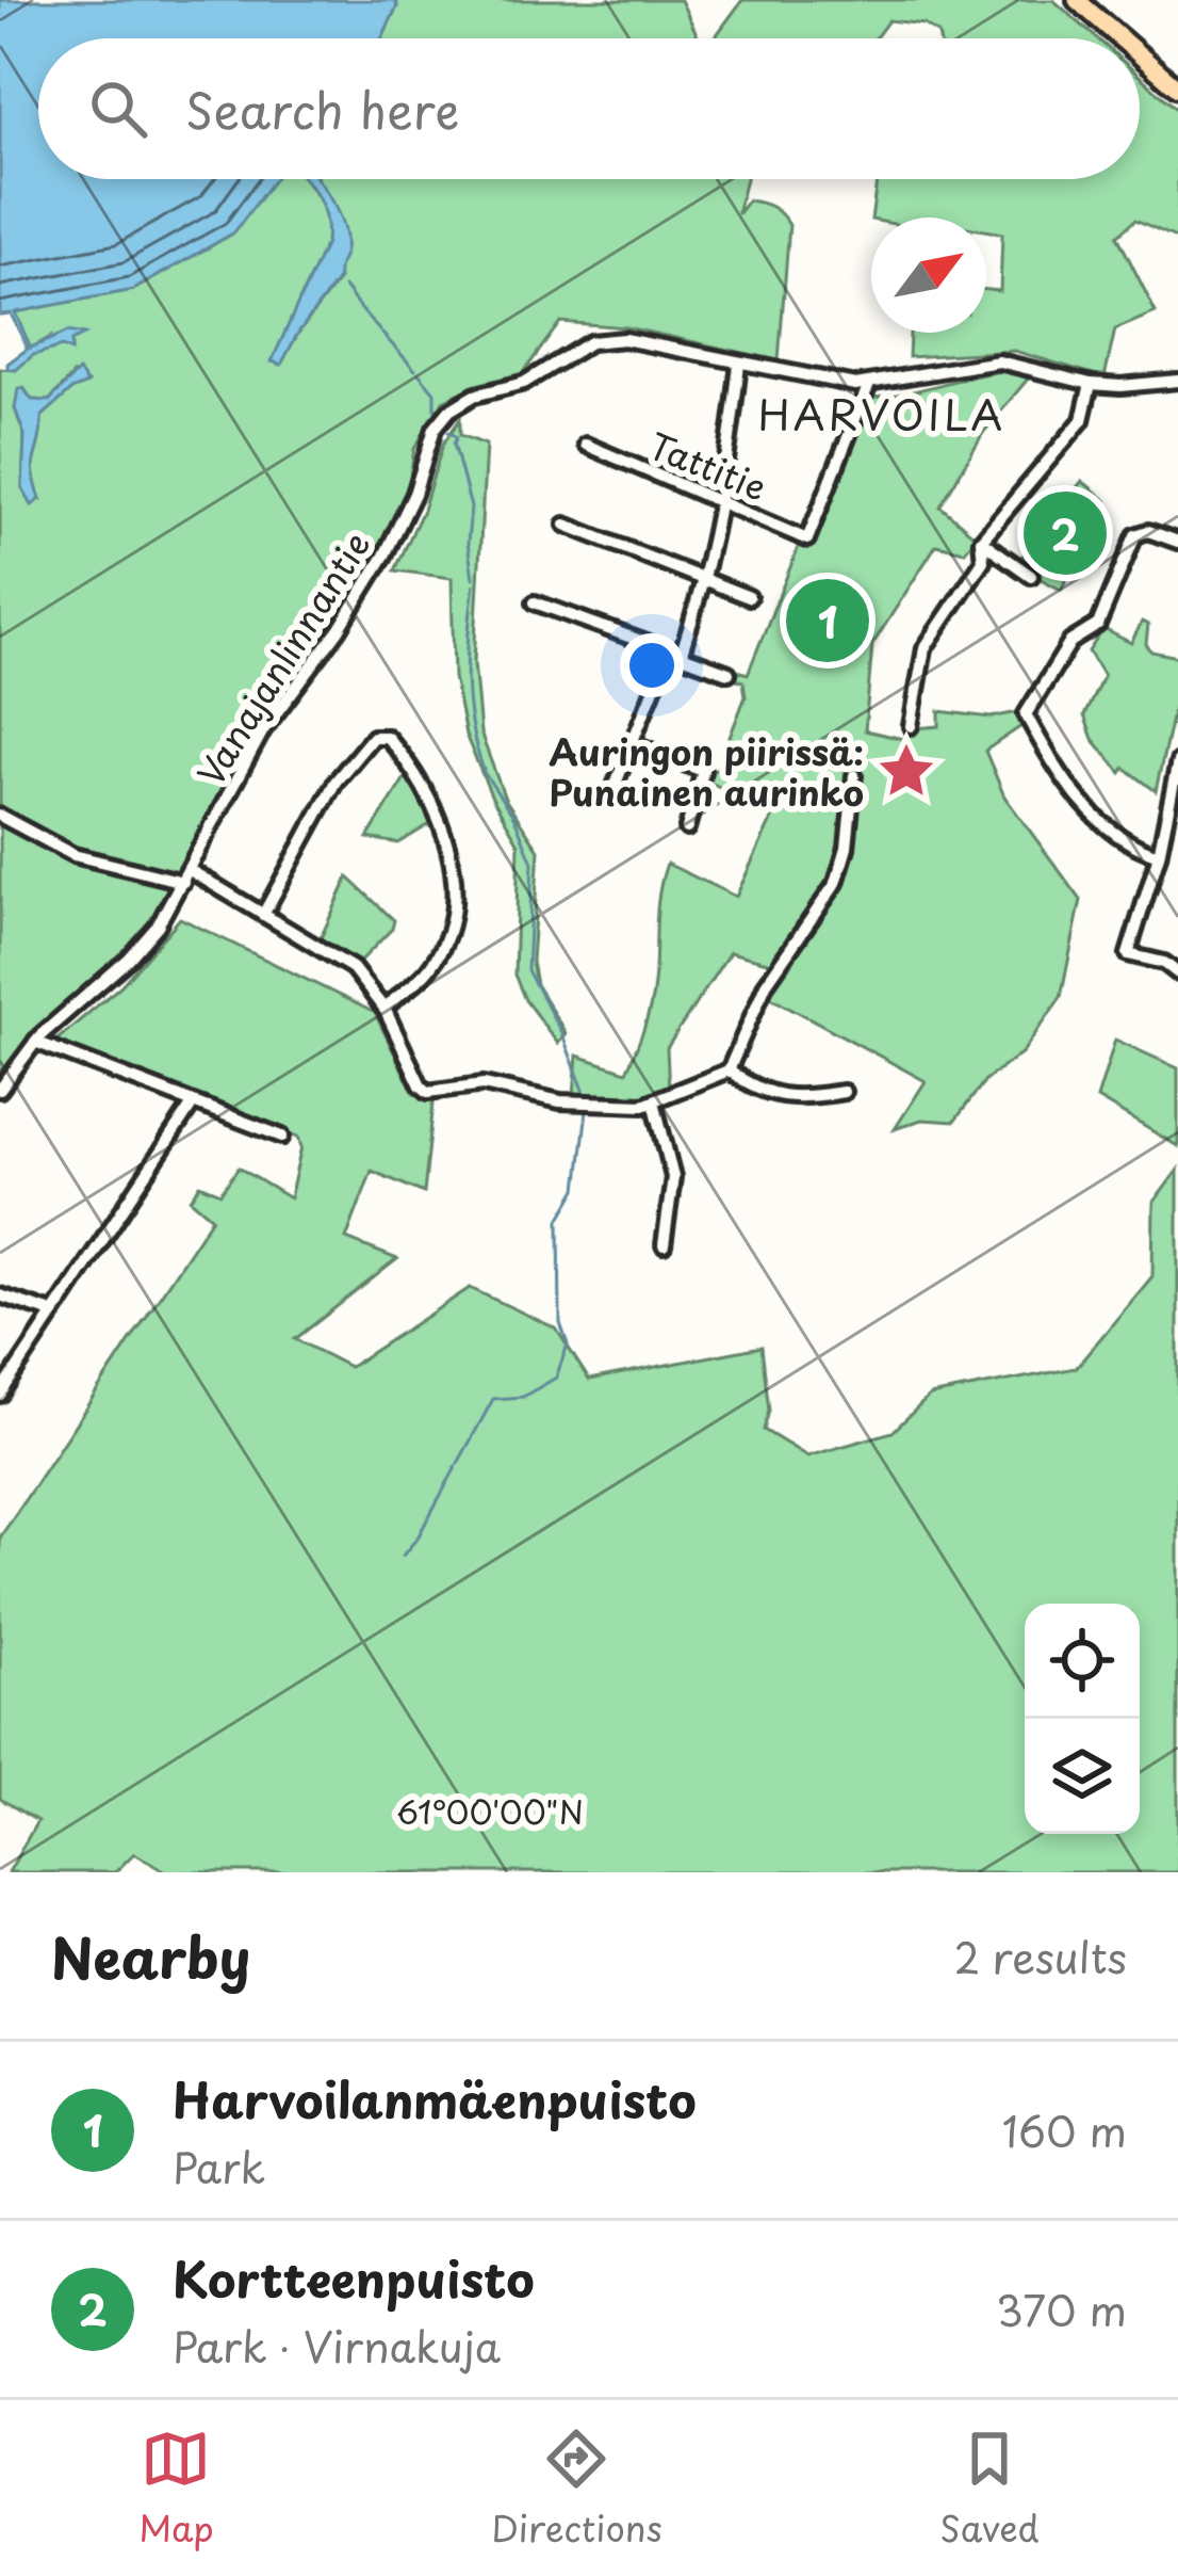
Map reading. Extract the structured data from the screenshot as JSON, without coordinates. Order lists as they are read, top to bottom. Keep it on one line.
{"streets":{"street":["Tattitie","Vanajanlinnantie"]},"crossings":[["Tattitie","Vanajanlinnantie"]],"districts":["HARVOILA"],"places":{"place":["Auringon piirissä: Punainen aurinko"]},"north":"top right","page":{"search":"Search here","pins":["2","1"],"heading":["Nearby","2 results"],"list":[{"mark":"1","name":"Harvoilanmäenpuisto","note":"Park","value":"160 m"},{"mark":"2","name":"Kortteenpuisto","note":"Park · Virnakuja","value":"370 m"}],"nav":["Map","Directions","Saved"]},"coordinates":["61°00'00\"N"]}
